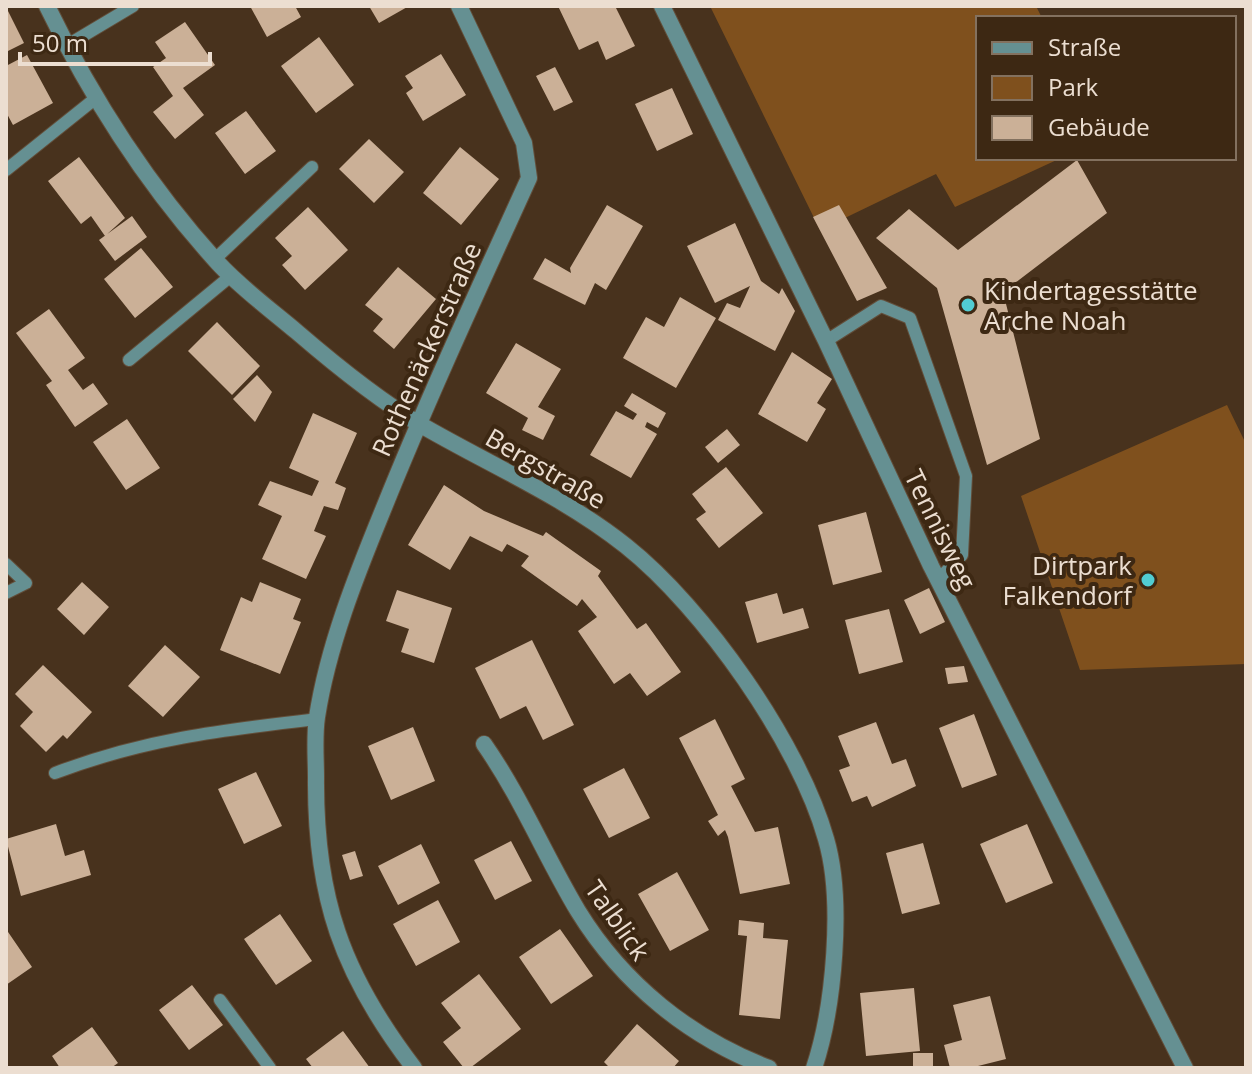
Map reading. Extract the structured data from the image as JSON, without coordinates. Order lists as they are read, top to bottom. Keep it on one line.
{"streets":{"street":["Rothenäckerstraße","Bergstraße","Tennisweg","Talblick"]},"crossings":[["Rothenäckerstraße","Bergstraße"]],"places":["Kindertagesstätte Arche Noah","Dirtpark Falkendorf"],"legend":["Straße","Park","Gebäude"],"scale_bar":"50 m"}
